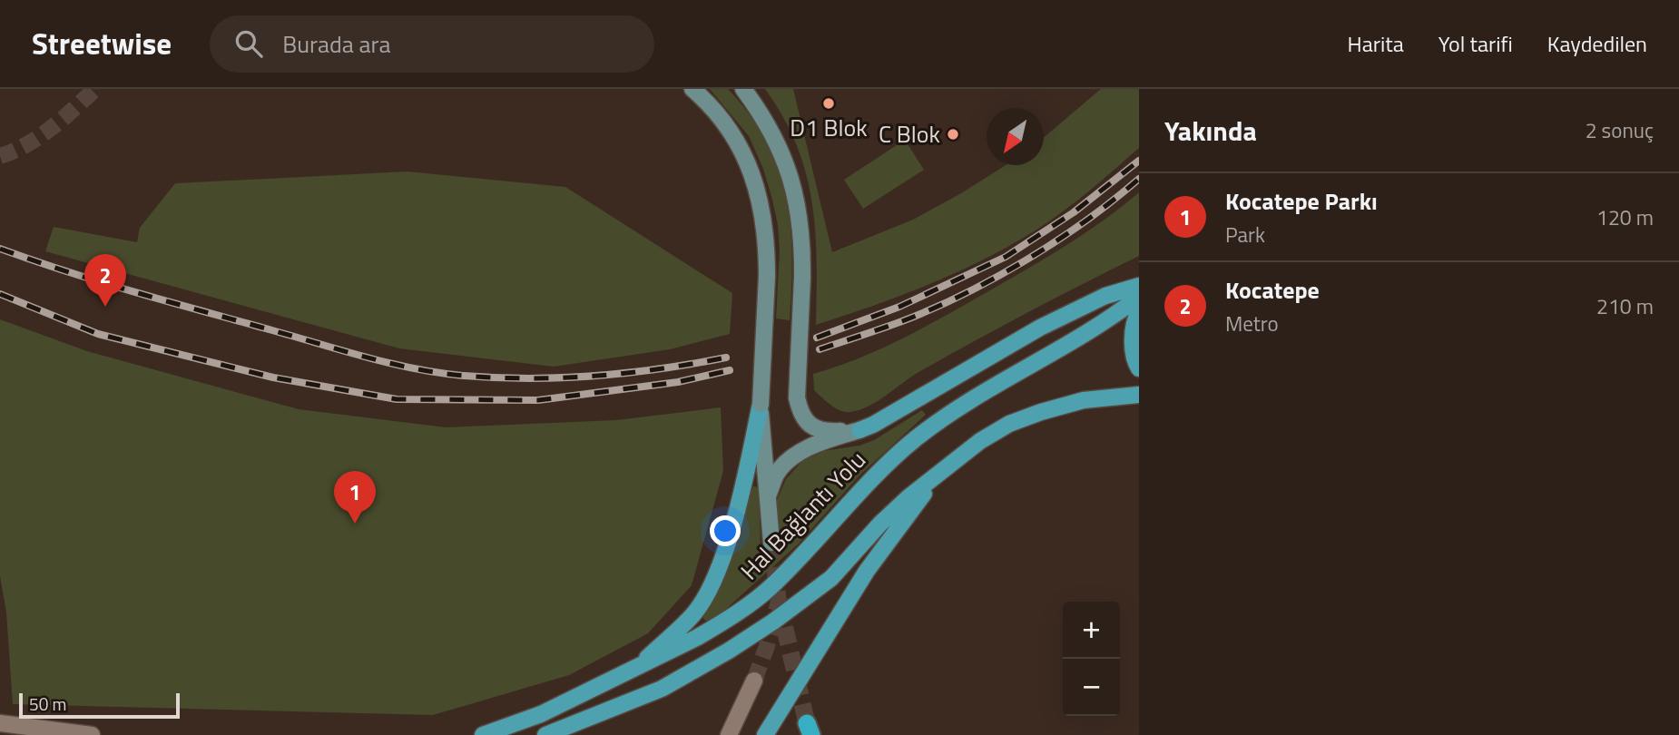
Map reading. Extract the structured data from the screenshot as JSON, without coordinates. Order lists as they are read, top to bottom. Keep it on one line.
{"streets":{"main road":["Hal Bağlantı Yolu"]},"places":["D1 Blok","C Blok"],"scale_bar":"50 m","north":"bottom left","page":{"header":"Streetwise","search":"Burada ara","nav":["Harita","Yol tarifi","Kaydedilen"],"heading":["Yakında","2 sonuç"],"list":[{"mark":"1","name":"Kocatepe Parkı","note":"Park","value":"120 m"},{"mark":"2","name":"Kocatepe","note":"Metro","value":"210 m"}],"pins":["2","1"],"map_buttons":["+","−"],"scale":"50 m"}}
